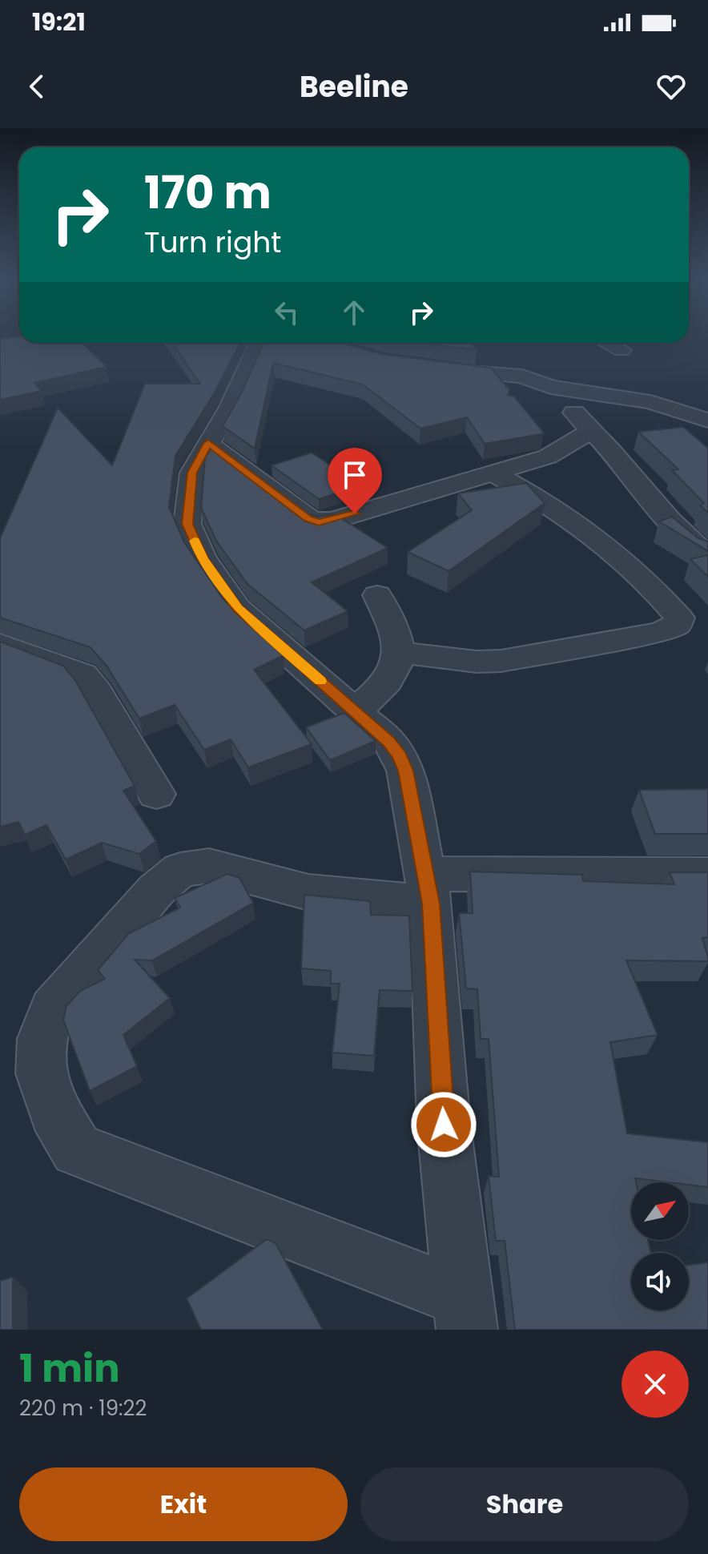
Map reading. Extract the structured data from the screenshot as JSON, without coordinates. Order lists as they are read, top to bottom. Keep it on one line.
{"north":"top right","page":{"status":"19:21","header":"Beeline","turn":["170 m","Turn right"],"heading":["1 min","220 m · 19:22"],"buttons":["Exit","Share"]}}
